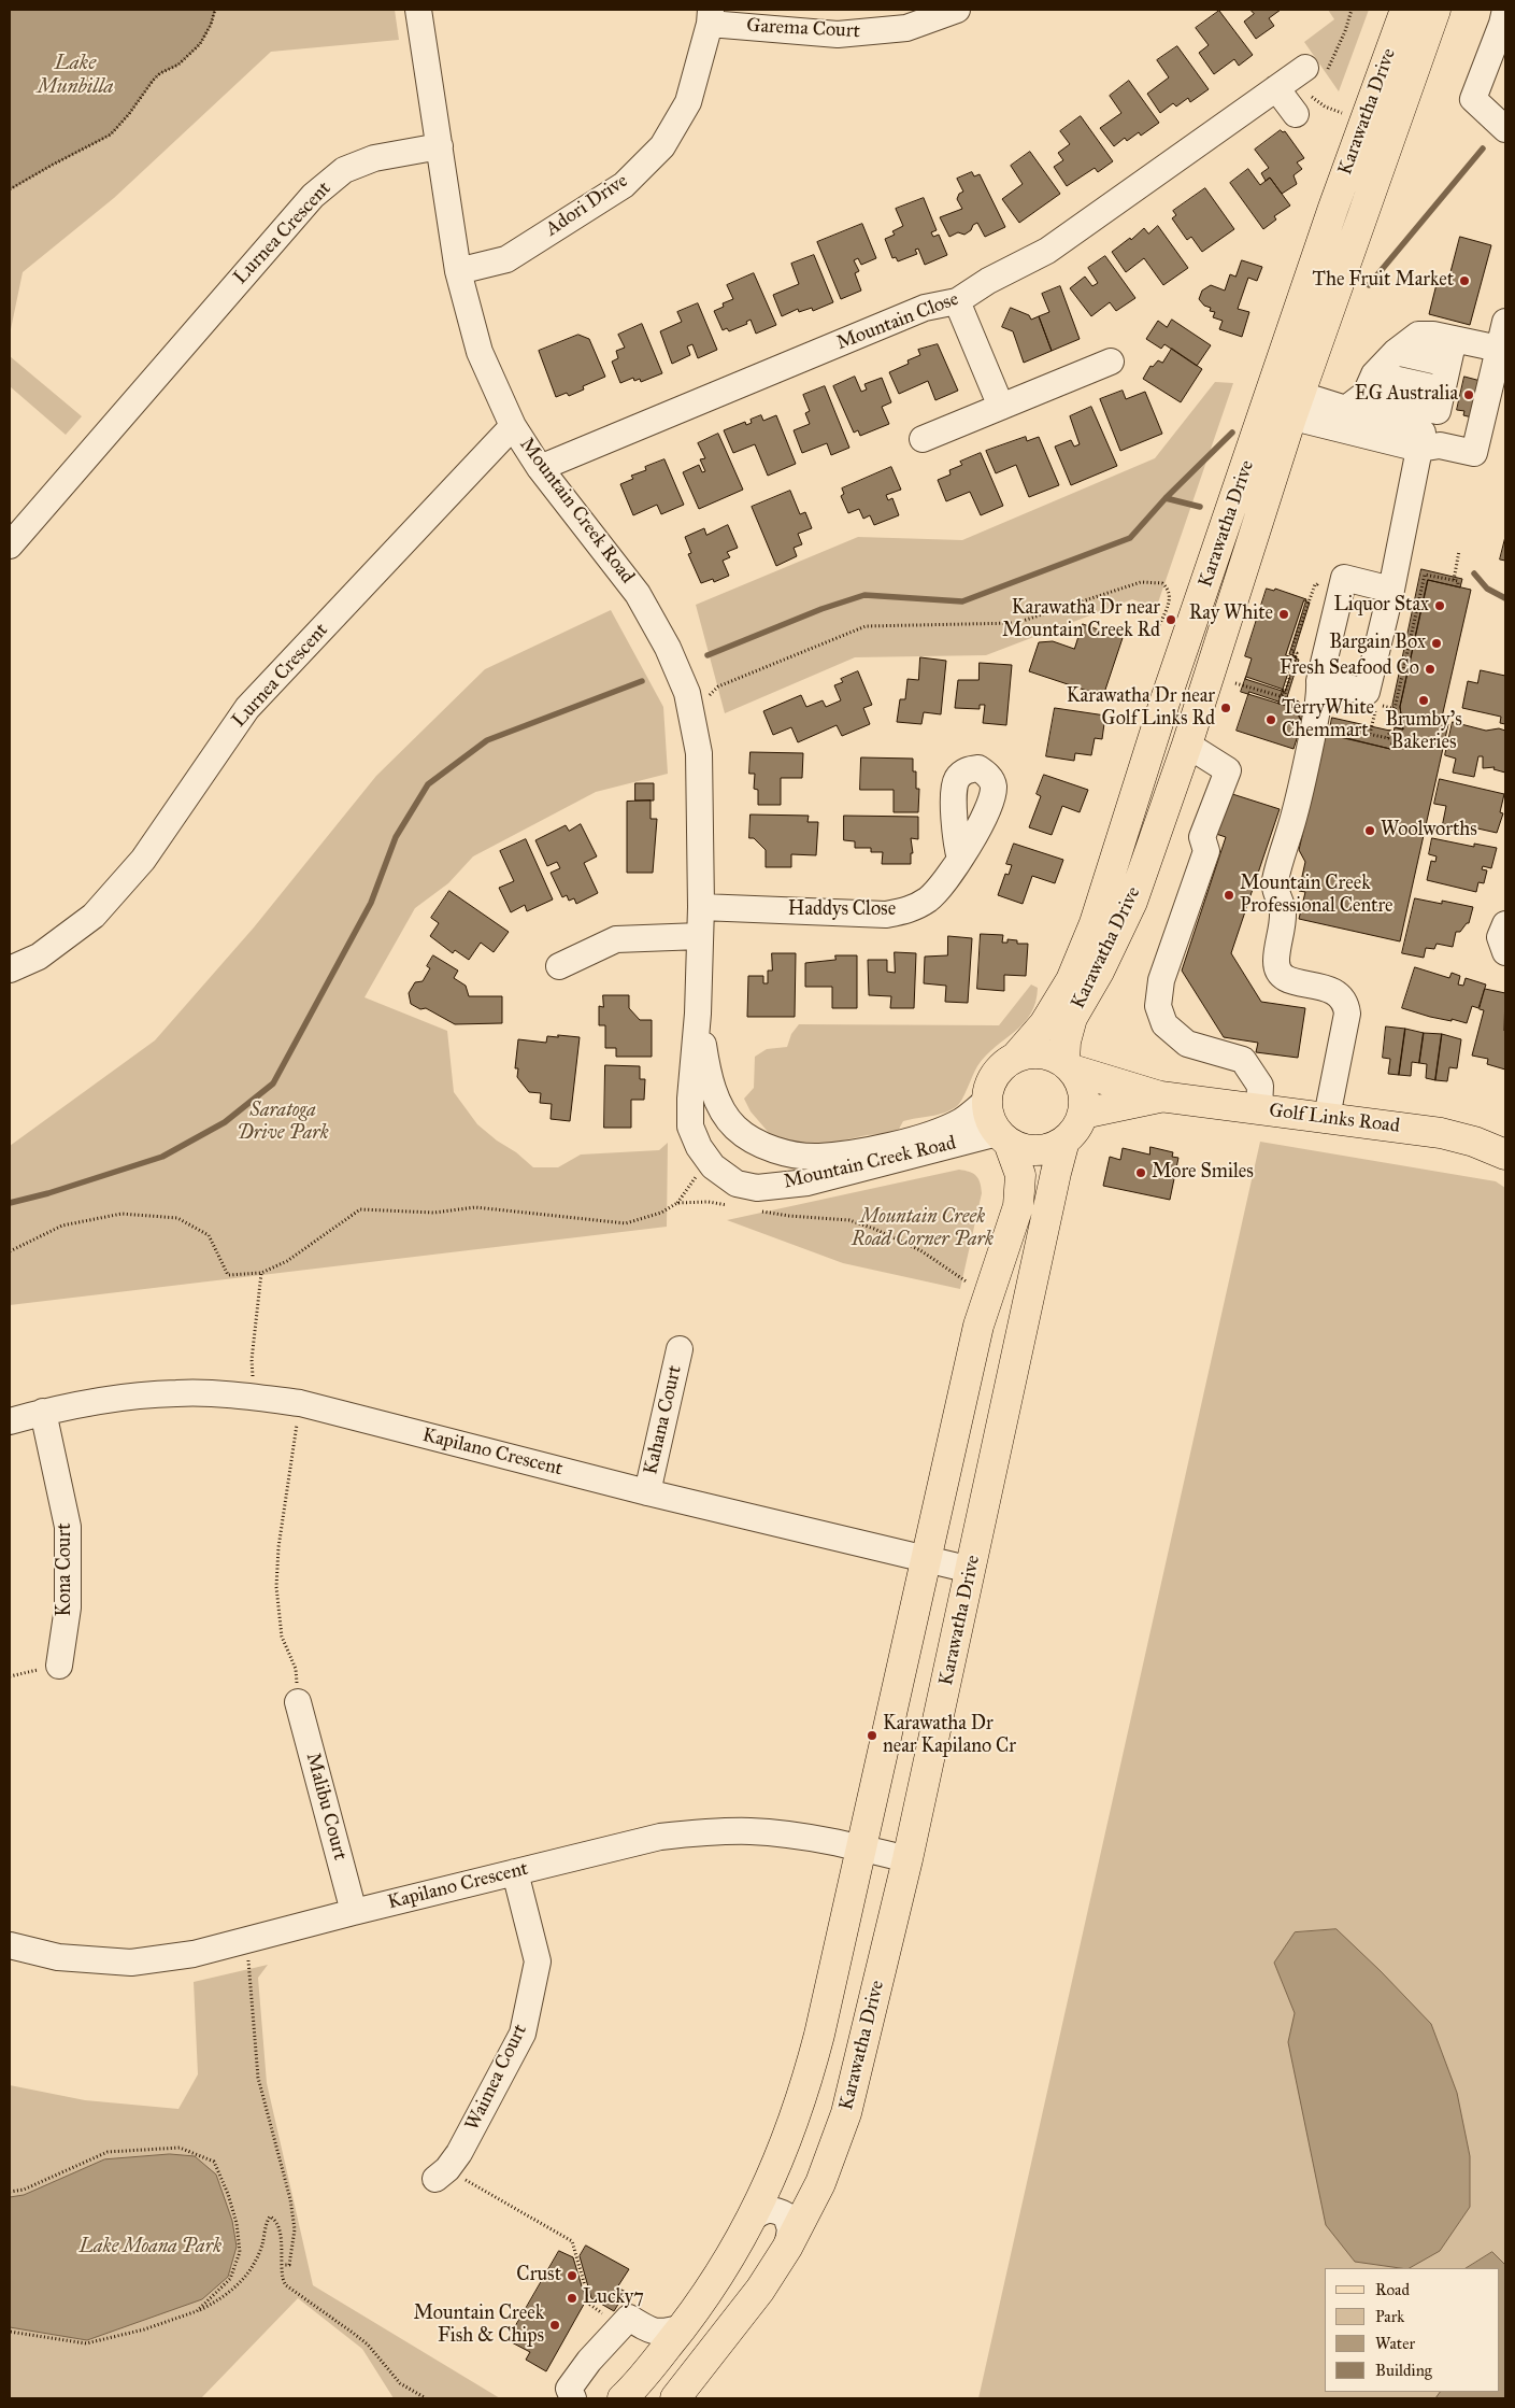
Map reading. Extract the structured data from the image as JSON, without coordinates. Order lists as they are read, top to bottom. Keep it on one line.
{"streets":{"main road":["Karawatha Drive","Golf Links Road"],"street":["Garema Court","Adori Drive","Lurnea Crescent","Mountain Close","Mountain Creek Road","Haddys Close","Kahana Court","Kapilano Crescent","Kona Court","Malibu Court","Waimea Court"]},"crossings":[["Garema Court","Adori Drive"],["Karawatha Drive","Mountain Creek Road"],["Karawatha Drive","Golf Links Road"],["Karawatha Drive","Kapilano Crescent"],["Adori Drive","Mountain Creek Road"],["Lurnea Crescent","Mountain Creek Road"],["Mountain Close","Mountain Creek Road"],["Mountain Creek Road","Haddys Close"],["Mountain Creek Road","Golf Links Road"],["Kahana Court","Kapilano Crescent"],["Kapilano Crescent","Kona Court"],["Kapilano Crescent","Malibu Court"],["Kapilano Crescent","Waimea Court"]],"water":["Lake Munbilla"],"parks":["Saratoga Drive Park","Mountain Creek Road Corner Park","Lake Moana Park"],"places":["The Fruit Market","EG Australia","Liquor Stax","Ray White","Karawatha Dr near Mountain Creek Rd","Bargain Box","Fresh Seafood Co","Brumby's Bakeries","Karawatha Dr near Golf Links Rd","TerryWhite Chemmart","Woolworths","Mountain Creek Professional Centre","More Smiles","Karawatha Dr near Kapilano Cr","Crust","Lucky7","Mountain Creek Fish & Chips"],"legend":["Road","Park","Water","Building"]}
